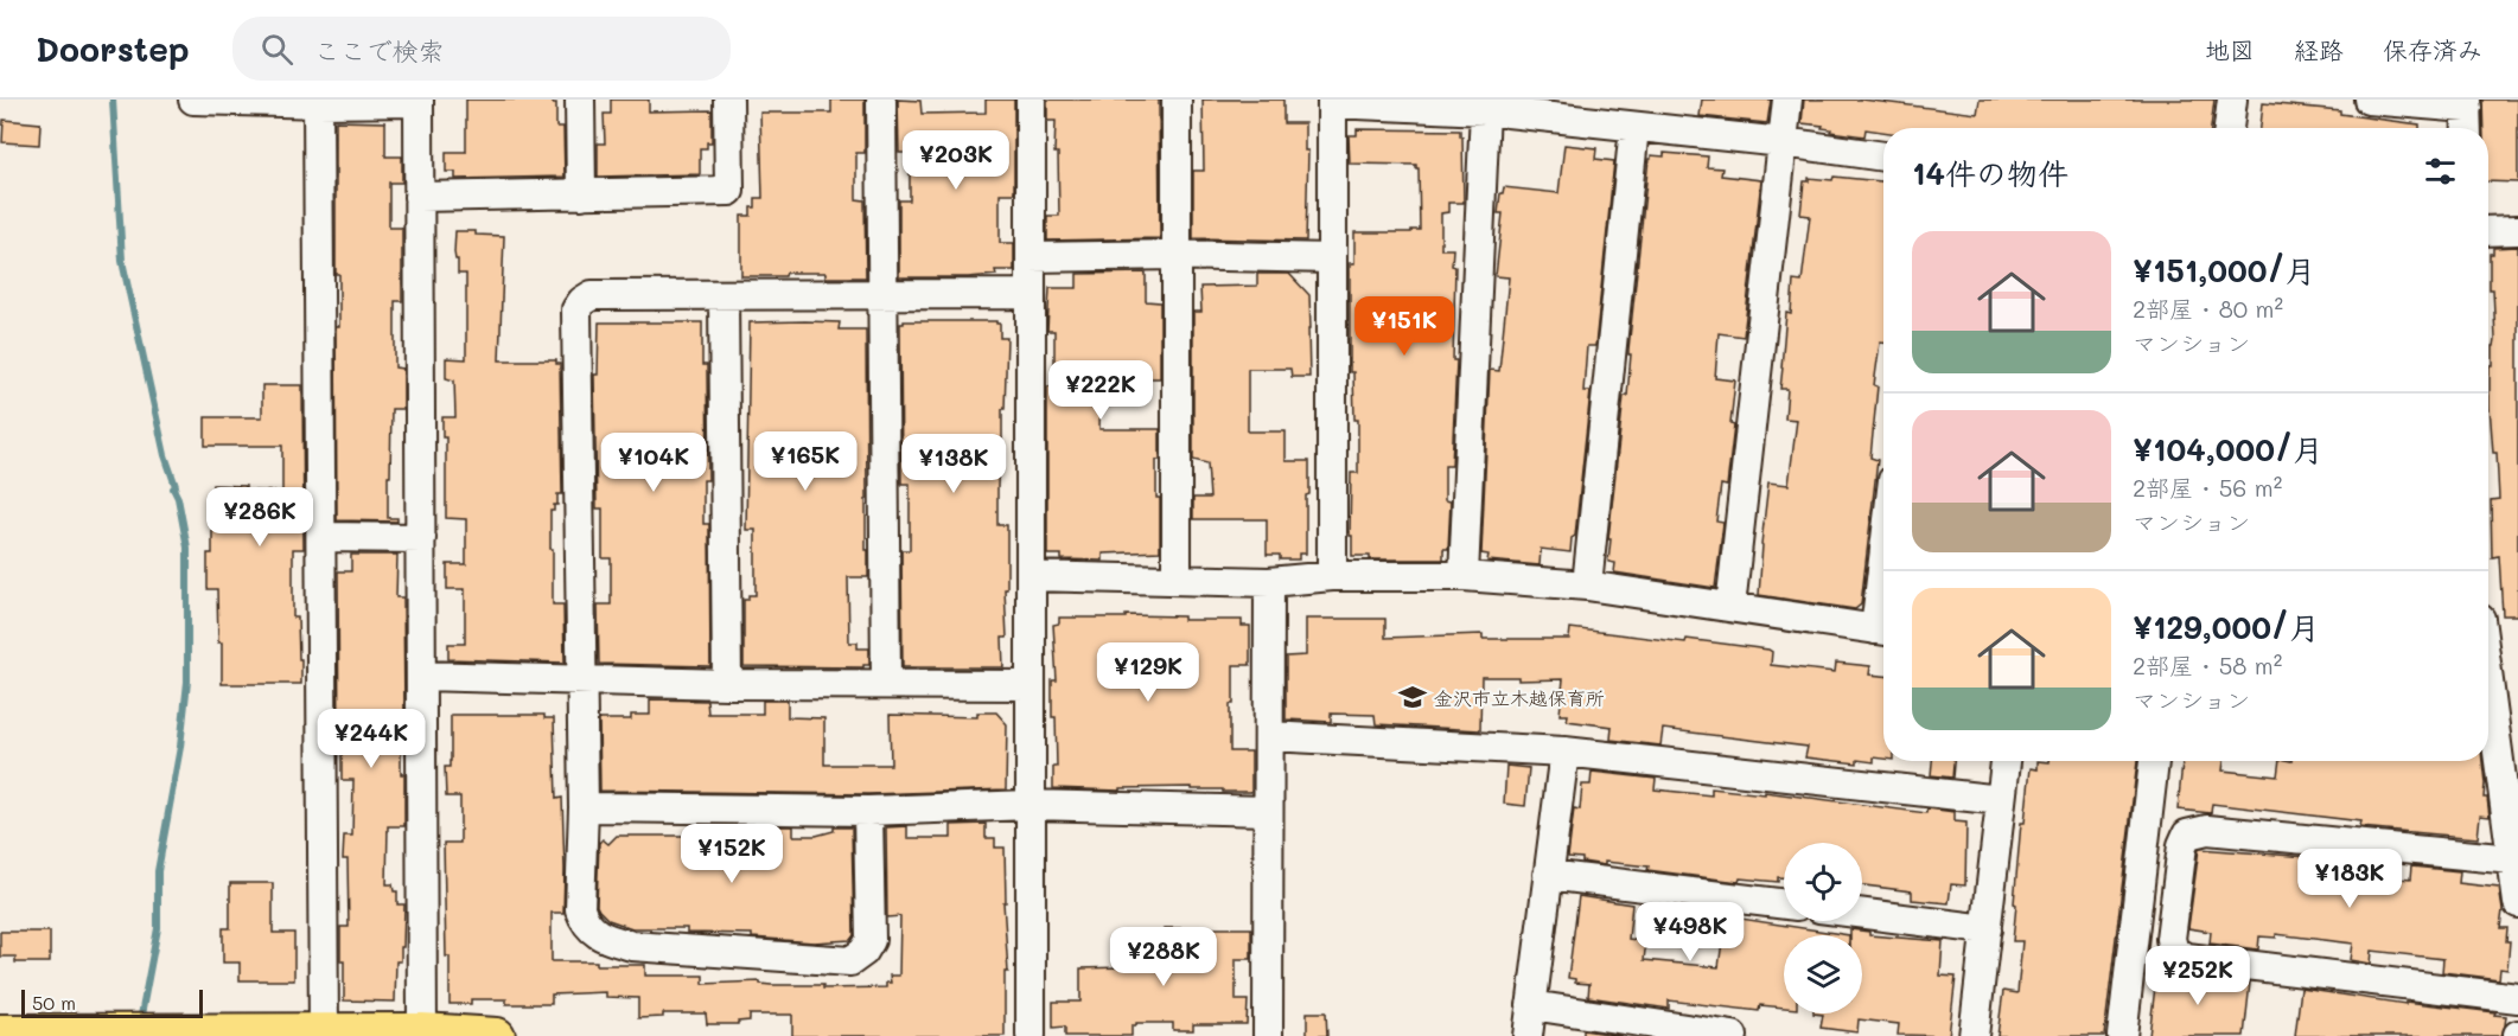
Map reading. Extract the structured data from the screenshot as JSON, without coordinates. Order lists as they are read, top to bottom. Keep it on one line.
{"places":{"school or university":["金沢市立木越保育所"]},"scale_bar":"50 m","page":{"header":"Doorstep","search":"ここで検索","nav":["地図","経路","保存済み"],"heading":"14件の物件","price":["¥203K","¥151K","¥222K","¥165K","¥104K","¥138K","¥286K","¥129K","¥244K","¥152K","¥183K","¥498K","¥288K","¥252K"],"list":[{"name":"¥151,000/月","note":"2部屋 · 80 m² · マンション"},{"name":"¥104,000/月","note":"2部屋 · 56 m² · マンション"},{"name":"¥129,000/月","note":"2部屋 · 58 m² · マンション"}],"scale":"50 m"}}
